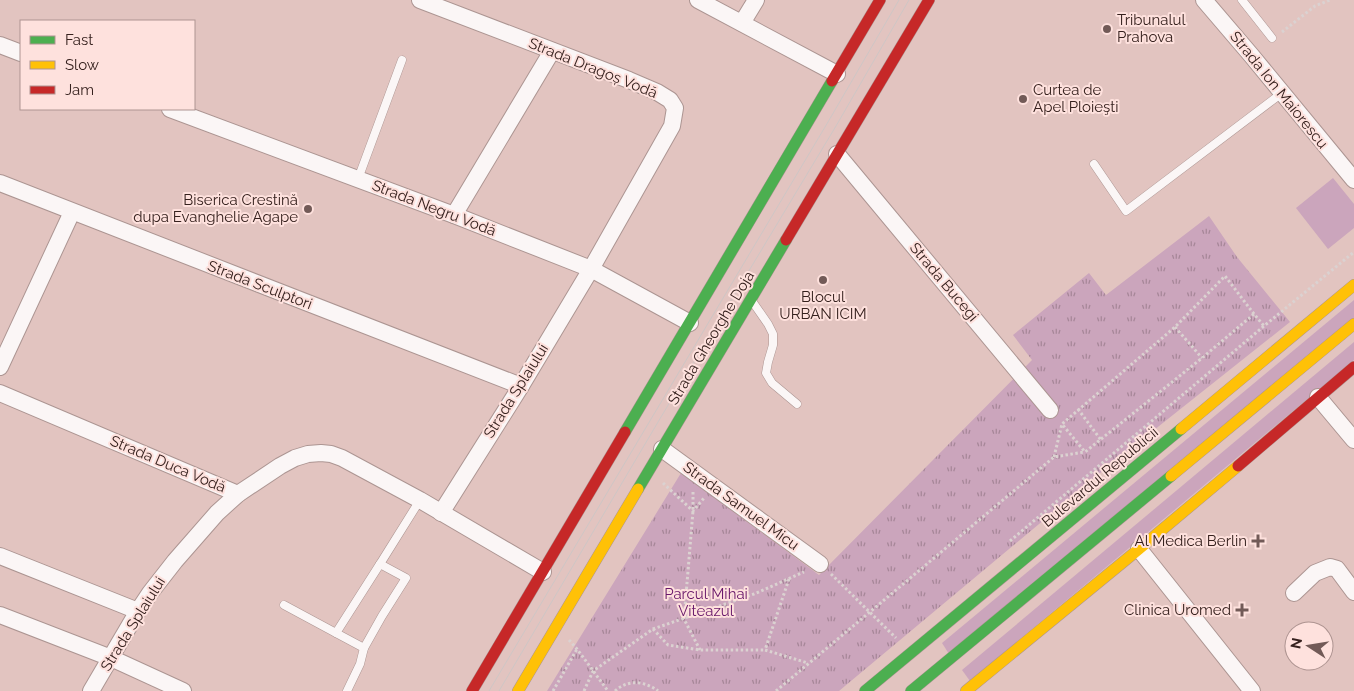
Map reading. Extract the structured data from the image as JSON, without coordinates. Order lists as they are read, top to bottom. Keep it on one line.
{"streets":{"main road":["Strada Gheorghe Doja","Bulevardul Republicii"],"street":["Strada Dragoș Vodă","Strada Ion Maiorescu","Strada Negru Vodă","Strada Bucegi","Strada Sculptori","Strada Splaiului","Strada Duca Vodă","Strada Samuel Micu"]},"crossings":[["Strada Dragoș Vodă","Strada Negru Vodă"],["Strada Dragoș Vodă","Strada Splaiului"],["Strada Negru Vodă","Strada Gheorghe Doja"],["Strada Negru Vodă","Strada Splaiului"],["Strada Bucegi","Strada Gheorghe Doja"],["Strada Sculptori","Strada Splaiului"],["Strada Gheorghe Doja","Strada Duca Vodă"],["Strada Gheorghe Doja","Strada Samuel Micu"],["Strada Splaiului","Strada Duca Vodă"]],"parks":["Parcul Mihai Viteazul"],"places":{"other":["Tribunalul Prahova","Curtea de Apel Ploieşti","Biserica Crestină dupa Evanghelie Agape","Blocul URBAN ICIM"],"health":["Al Medica Berlin","Clinica Uromed"]},"legend":["Fast","Slow","Jam"],"north":"left"}
